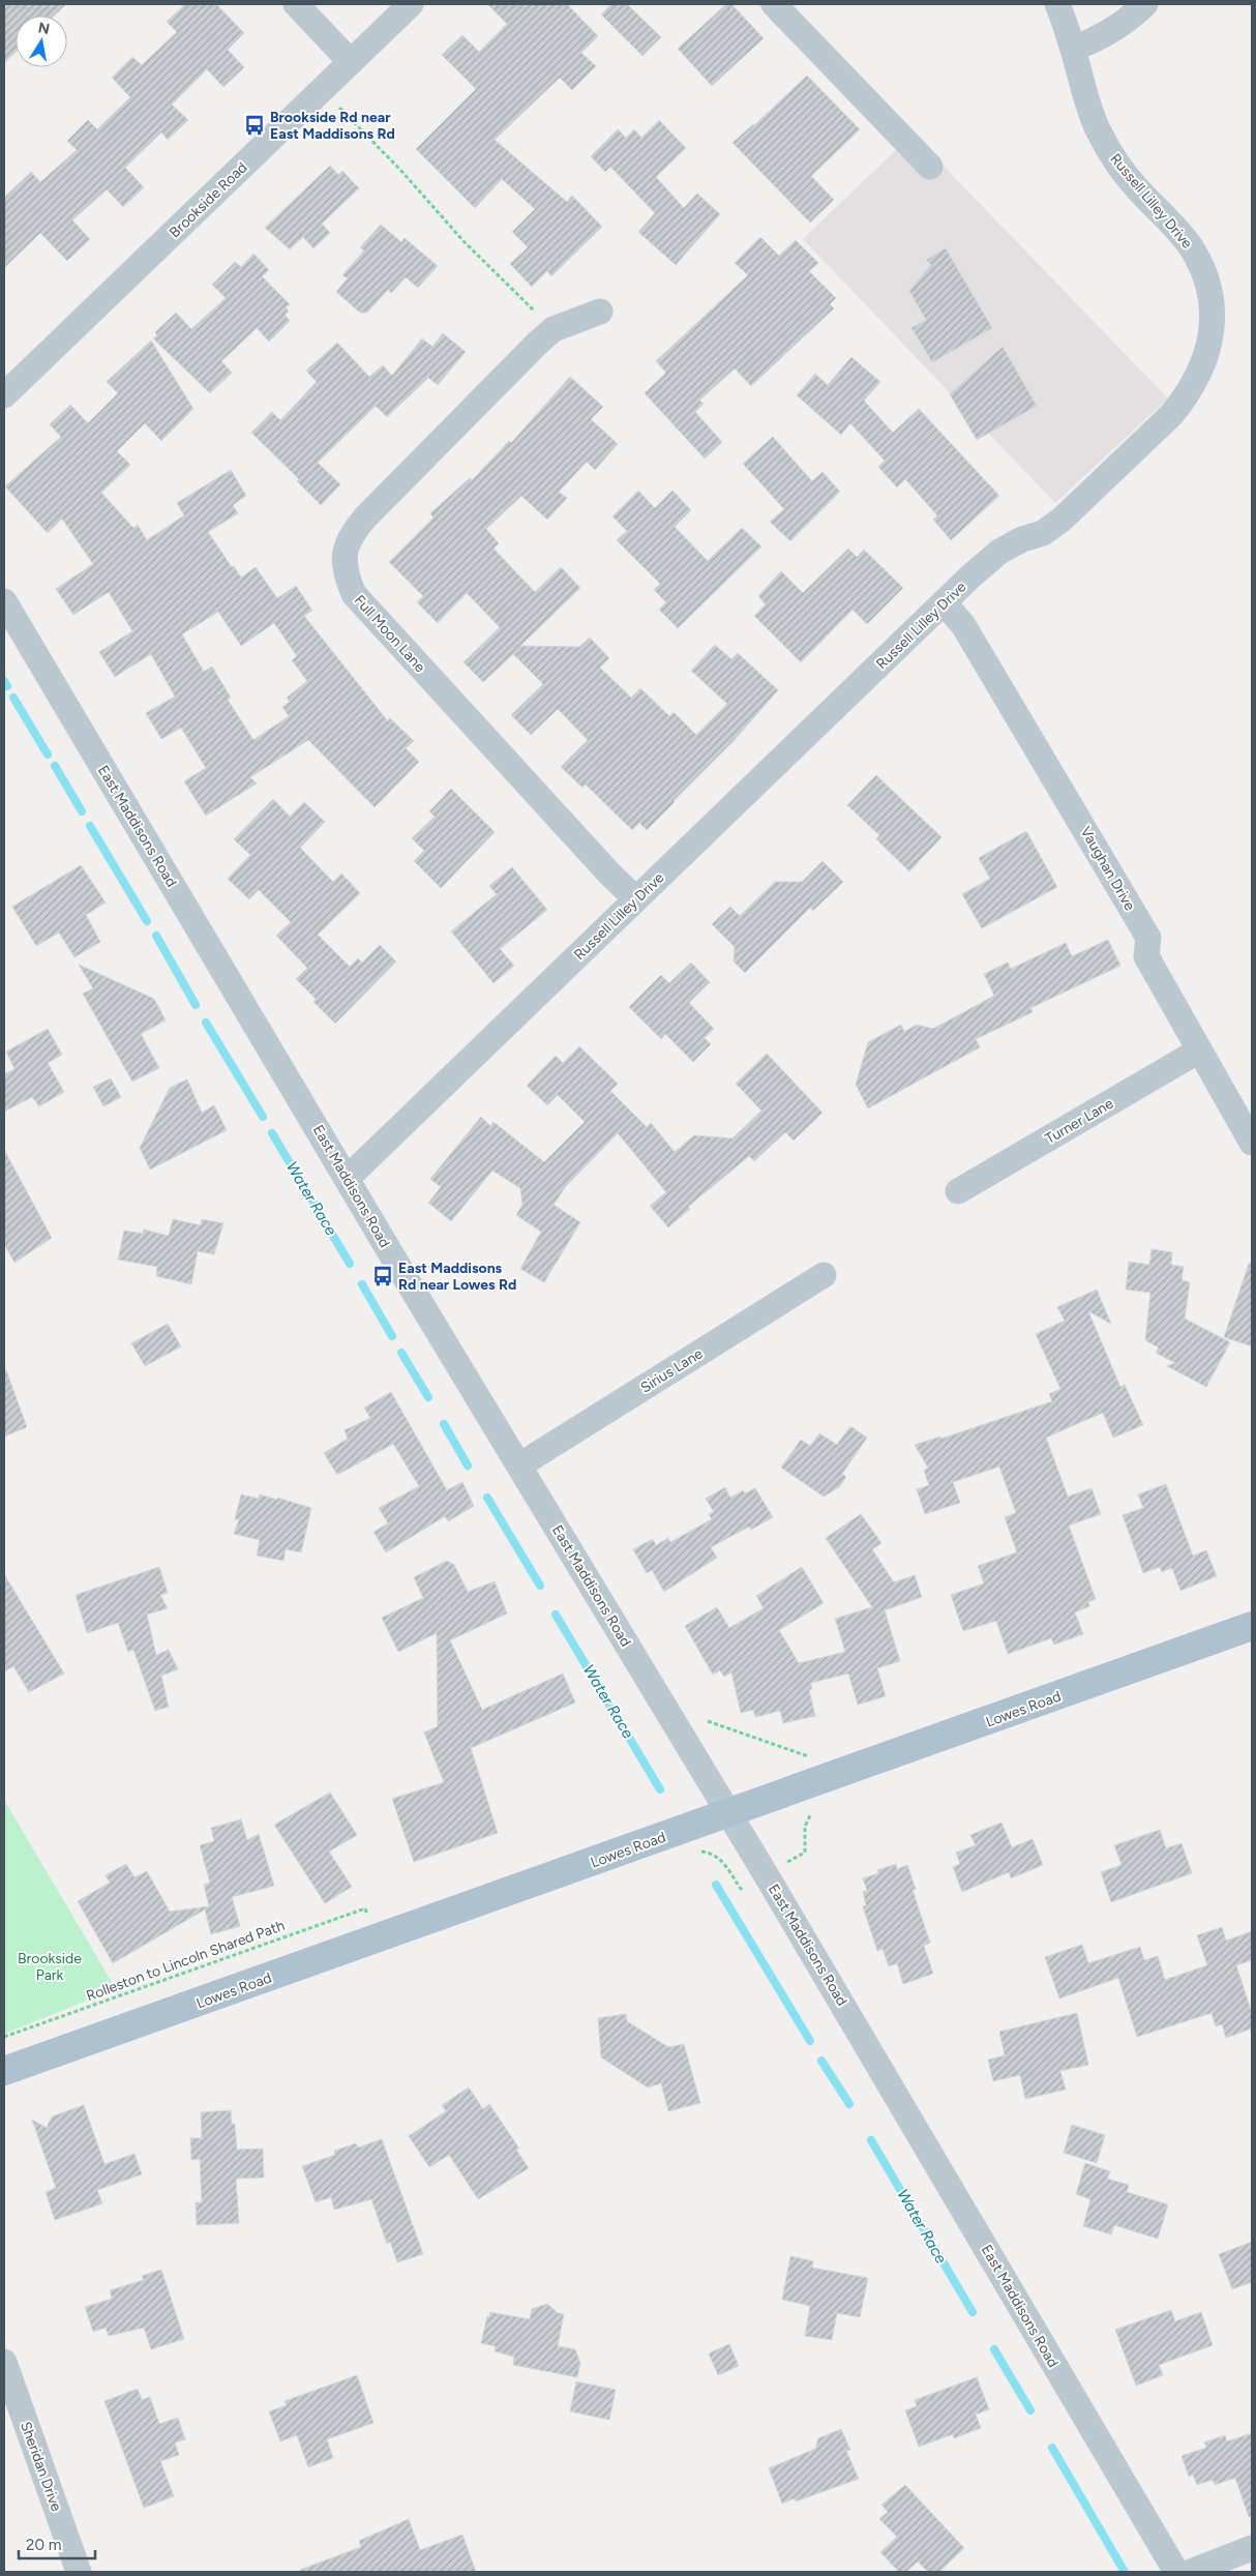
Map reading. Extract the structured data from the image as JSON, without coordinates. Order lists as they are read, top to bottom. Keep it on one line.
{"streets":{"main road":["Lowes Road"],"street":["Brookside Road","Russell Lilley Drive","Full Moon Lane","East Maddisons Road","Vaughan Drive","Turner Lane","Sirius Lane","Sheridan Drive"],"path":["Rolleston to Lincoln Shared Path"]},"crossings":[["Russell Lilley Drive","Full Moon Lane"],["Russell Lilley Drive","East Maddisons Road"],["Russell Lilley Drive","Vaughan Drive"],["East Maddisons Road","Sirius Lane"],["East Maddisons Road","Lowes Road"],["Vaughan Drive","Turner Lane"]],"water":["Water Race"],"parks":["Brookside Park"],"places":{"bus stop":["Brookside Rd near East Maddisons Rd","East Maddisons Rd near Lowes Rd"]},"scale_bar":"20 m","north":"top"}
